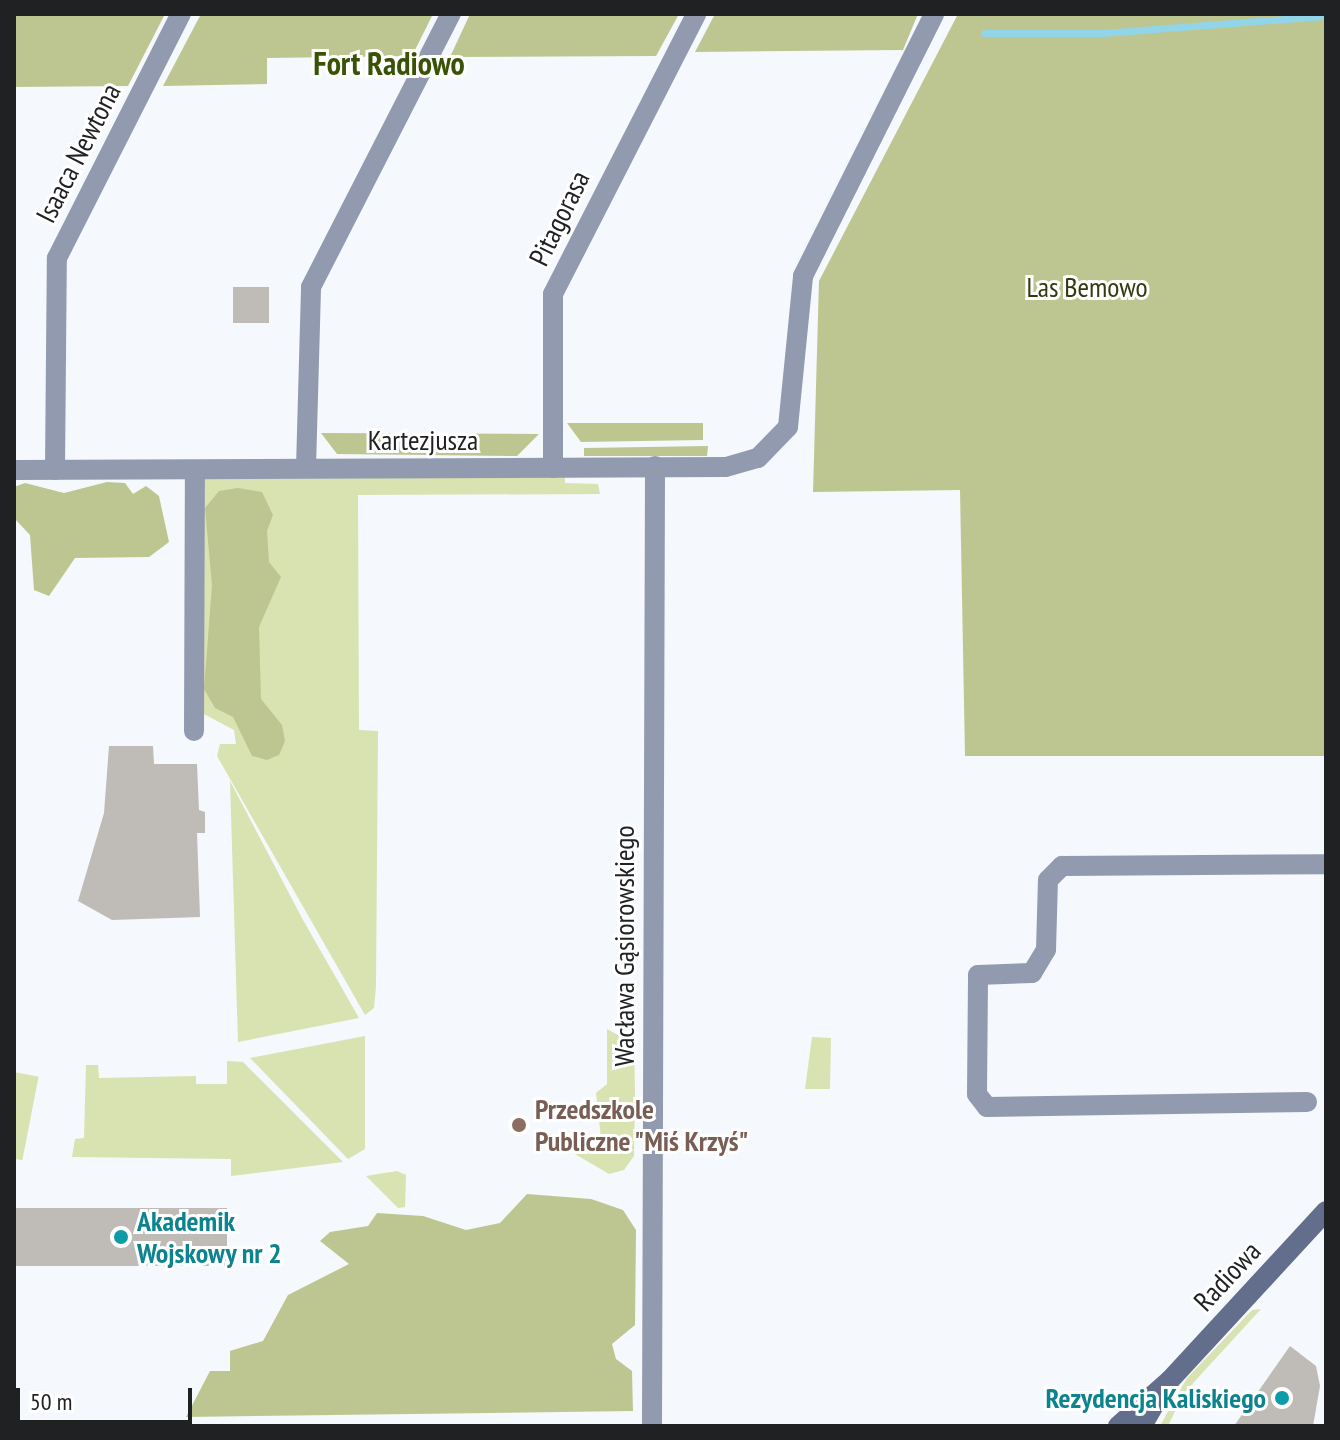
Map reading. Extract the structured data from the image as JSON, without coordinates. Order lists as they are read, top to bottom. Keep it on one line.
{"streets":{"main road":["Radiowa"],"street":["Isaaca Newtona","Pitagorasa","Kartezjusza","Wacława Gąsiorowskiego"]},"crossings":[["Isaaca Newtona","Kartezjusza"],["Pitagorasa","Kartezjusza"],["Kartezjusza","Wacława Gąsiorowskiego"]],"districts":["Fort Radiowo"],"parks":["Las Bemowo"],"places":["Przedszkole Publiczne \"Miś Krzyś\"","Akademik Wojskowy nr 2","Rezydencja Kaliskiego"],"scale_bar":"50 m"}
